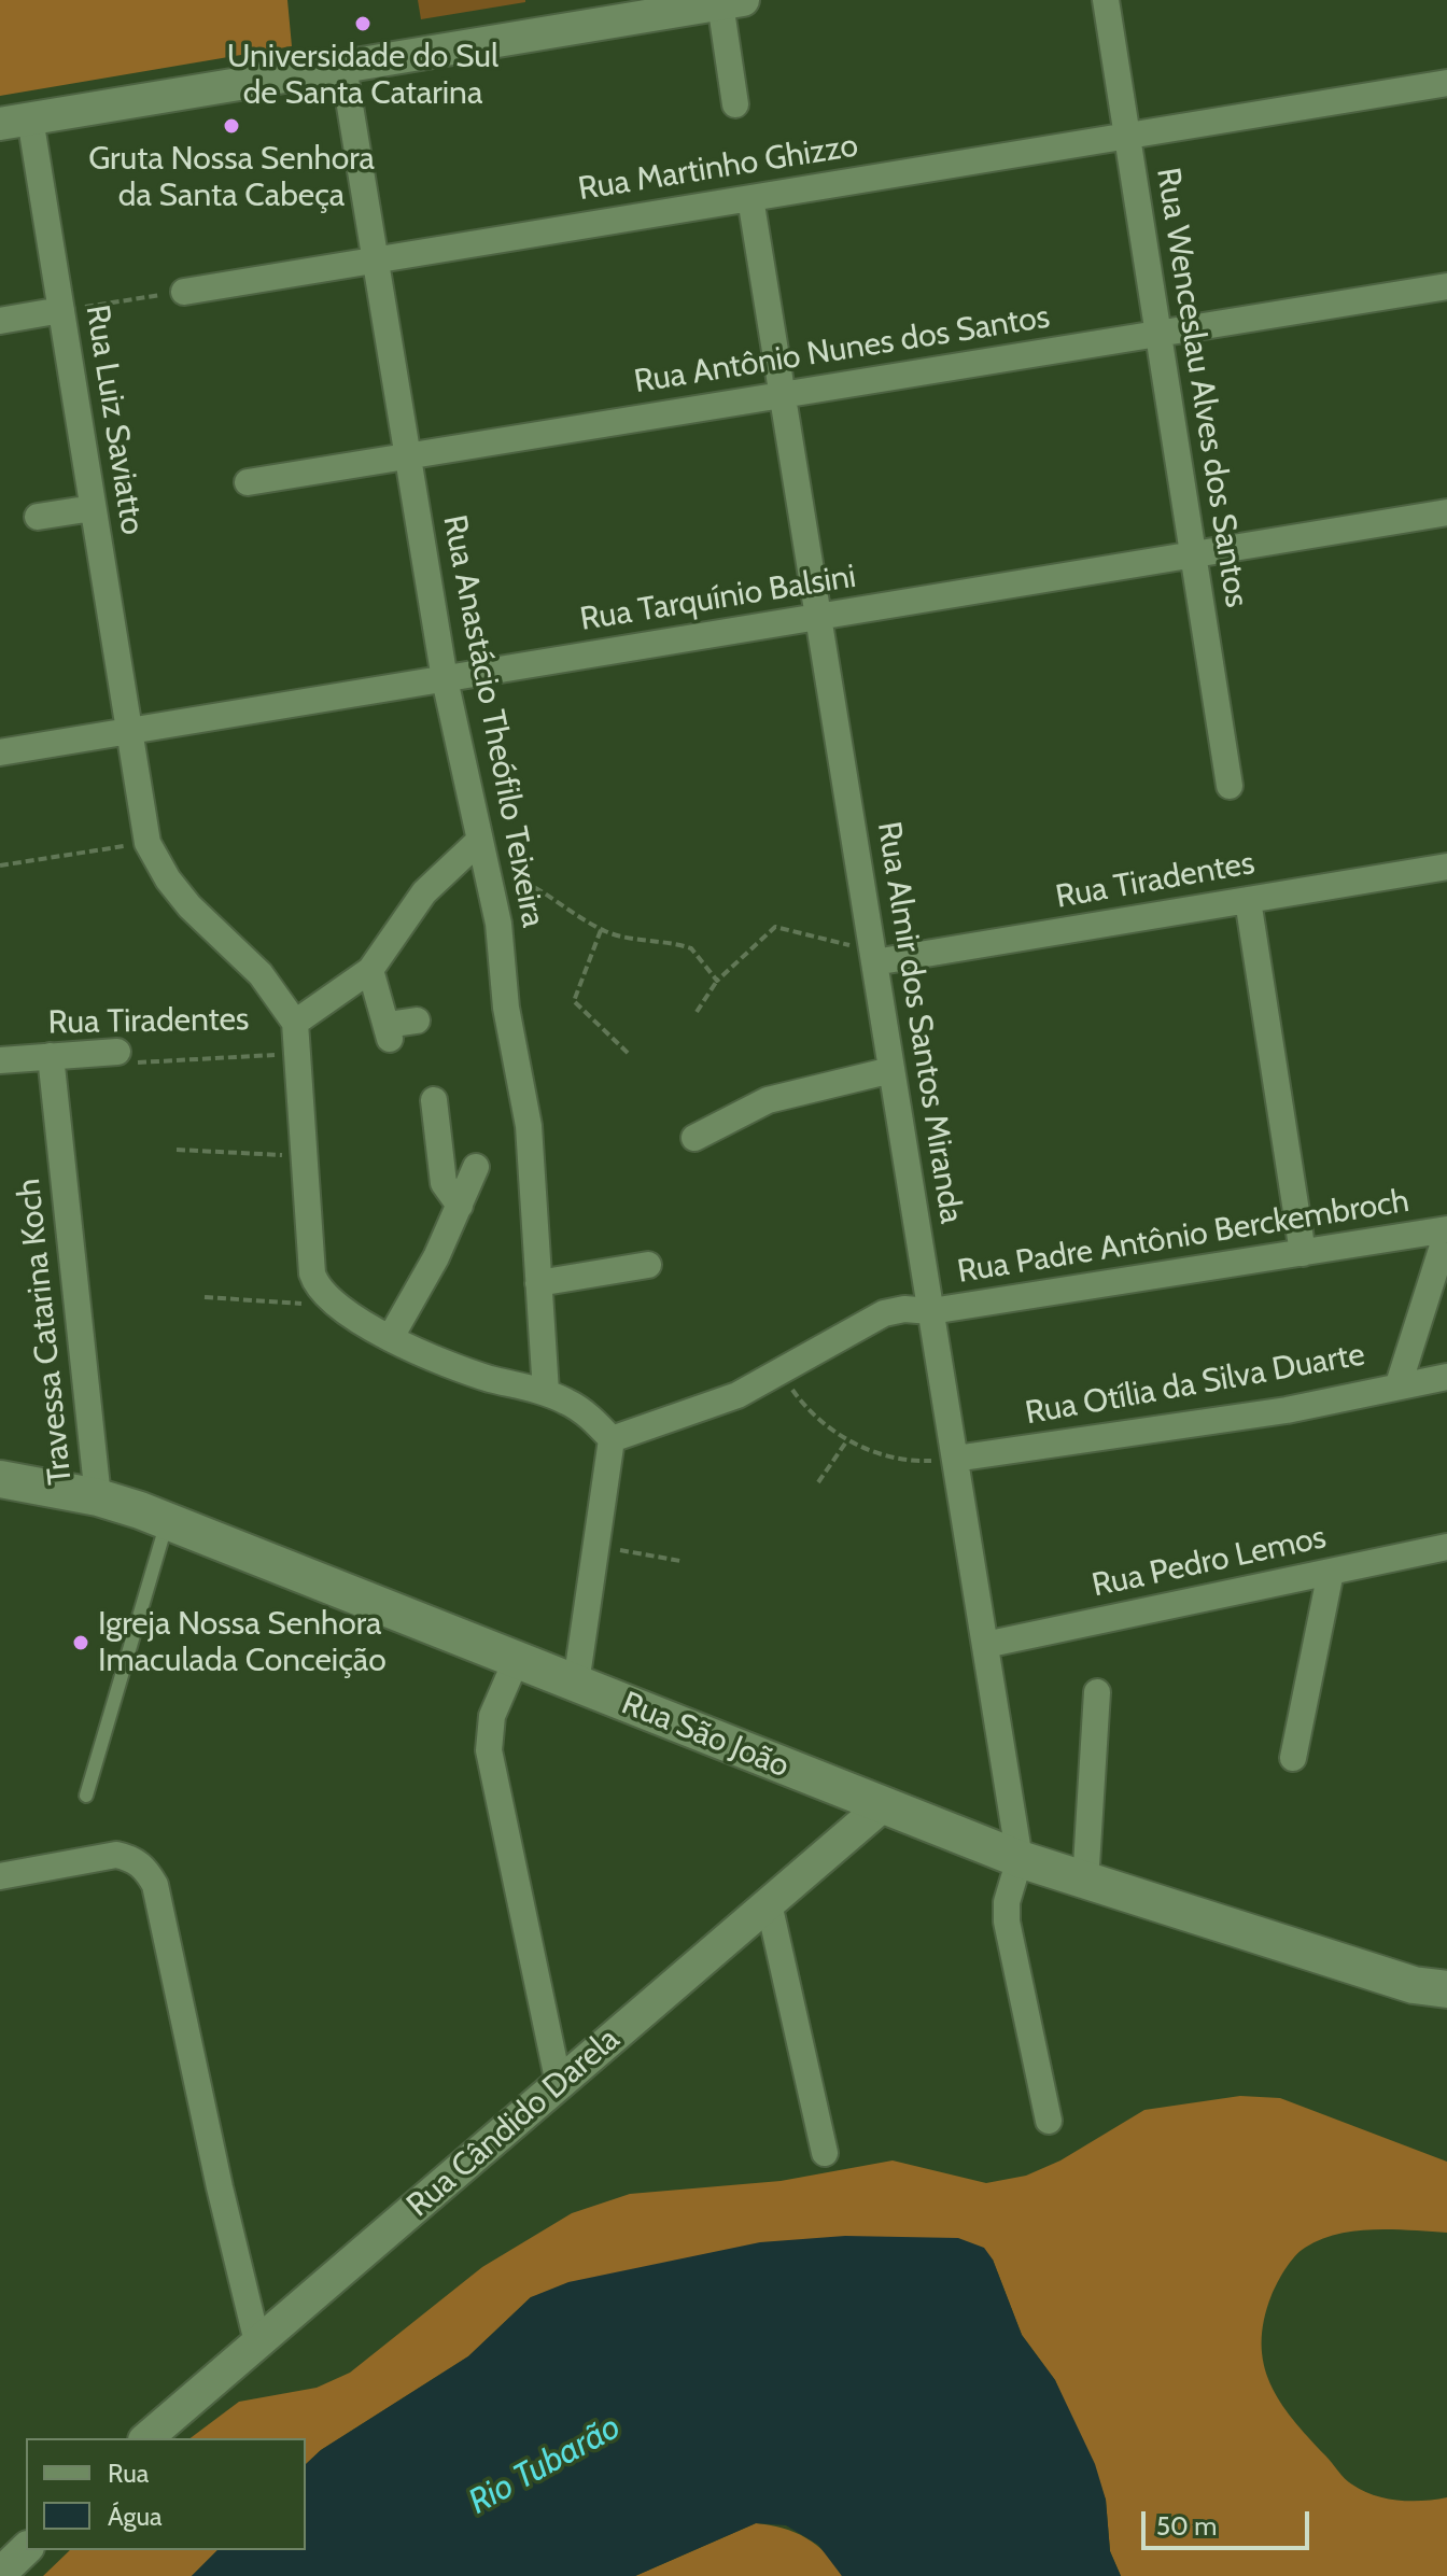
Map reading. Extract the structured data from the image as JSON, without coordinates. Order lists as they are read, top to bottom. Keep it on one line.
{"streets":{"main road":["Rua São João"],"street":["Rua Martinho Ghizzo","Rua Antônio Nunes dos Santos","Rua Wenceslau Alves dos Santos","Rua Luiz Saviatto","Rua Tarquínio Balsini","Rua Anastácio Theófilo Teixeira","Rua Tiradentes","Rua Almir dos Santos Miranda","Rua Padre Antônio Berckembroch","Travessa Catarina Koch","Rua Otília da Silva Duarte","Rua Pedro Lemos","Rua Cândido Darela"]},"crossings":[["Rua Martinho Ghizzo","Rua Wenceslau Alves dos Santos"],["Rua Martinho Ghizzo","Rua Anastácio Theófilo Teixeira"],["Rua Martinho Ghizzo","Rua Almir dos Santos Miranda"],["Rua Antônio Nunes dos Santos","Rua Wenceslau Alves dos Santos"],["Rua Antônio Nunes dos Santos","Rua Anastácio Theófilo Teixeira"],["Rua Antônio Nunes dos Santos","Rua Almir dos Santos Miranda"],["Rua Wenceslau Alves dos Santos","Rua Tarquínio Balsini"],["Rua Luiz Saviatto","Rua Tarquínio Balsini"],["Rua Tarquínio Balsini","Rua Anastácio Theófilo Teixeira"],["Rua Tarquínio Balsini","Rua Almir dos Santos Miranda"],["Rua Anastácio Theófilo Teixeira","Rua Tiradentes"],["Rua Tiradentes","Rua Almir dos Santos Miranda"],["Rua Tiradentes","Travessa Catarina Koch"],["Rua Almir dos Santos Miranda","Rua Padre Antônio Berckembroch"],["Rua Almir dos Santos Miranda","Rua Otília da Silva Duarte"],["Rua Almir dos Santos Miranda","Rua Pedro Lemos"],["Rua Almir dos Santos Miranda","Rua São João"],["Travessa Catarina Koch","Rua São João"],["Rua São João","Rua Cândido Darela"]],"water":["Rio Tubarão"],"places":["Universidade do Sul de Santa Catarina","Gruta Nossa Senhora da Santa Cabeça","Igreja Nossa Senhora Imaculada Conceição"],"legend":["Rua","Água"],"scale_bar":"50 m"}
